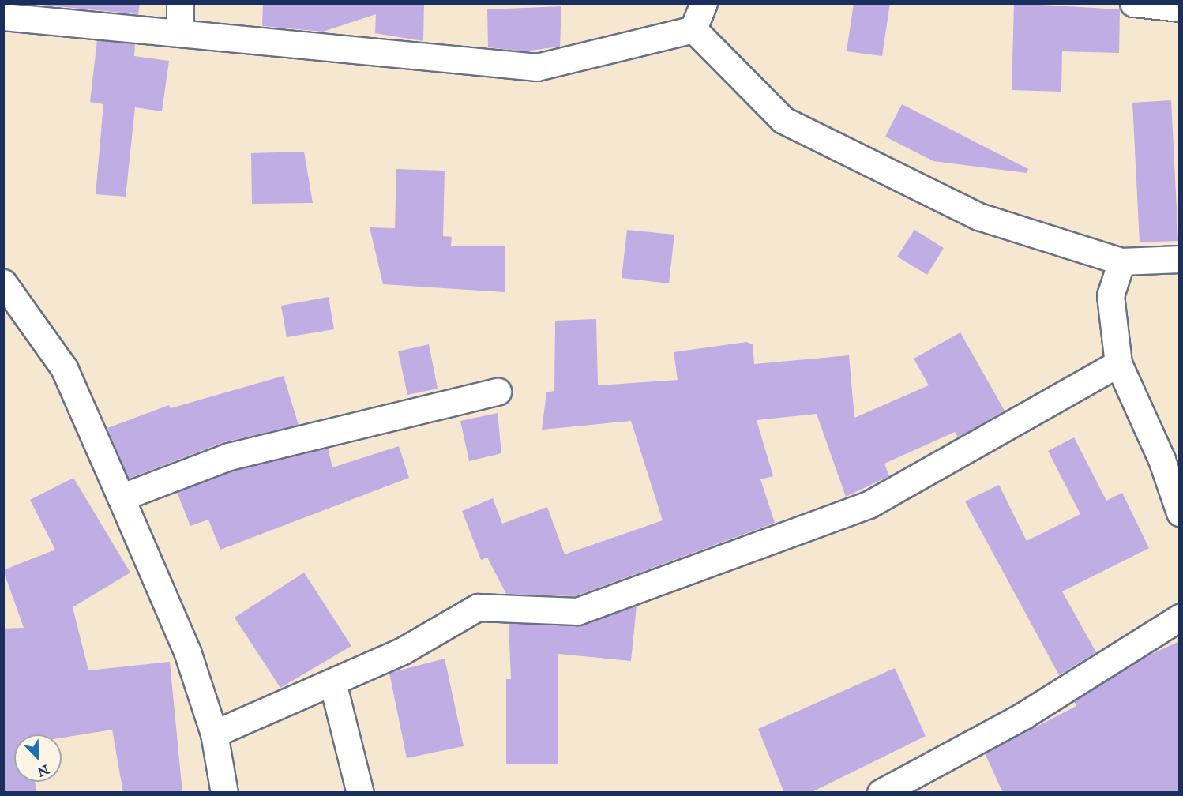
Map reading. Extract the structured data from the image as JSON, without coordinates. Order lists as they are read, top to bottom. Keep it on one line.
{"north":"bottom right"}
